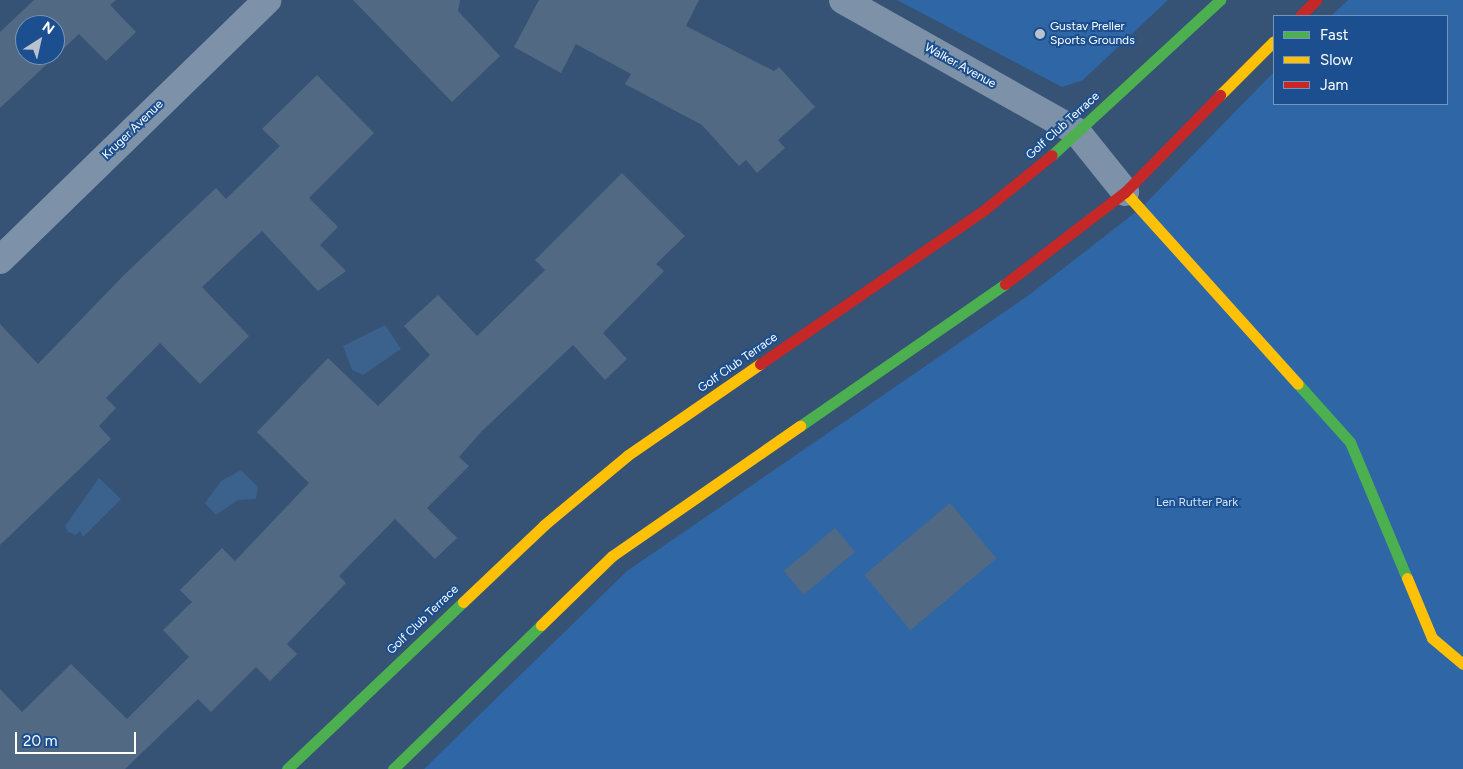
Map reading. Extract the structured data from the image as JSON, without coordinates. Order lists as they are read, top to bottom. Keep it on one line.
{"streets":{"street":["Walker Avenue","Golf Club Terrace","Kruger Avenue"]},"crossings":[["Walker Avenue","Golf Club Terrace"]],"parks":["Len Rutter Park"],"places":["Gustav Preller Sports Grounds"],"legend":["Fast","Slow","Jam"],"scale_bar":"20 m","north":"top right"}
